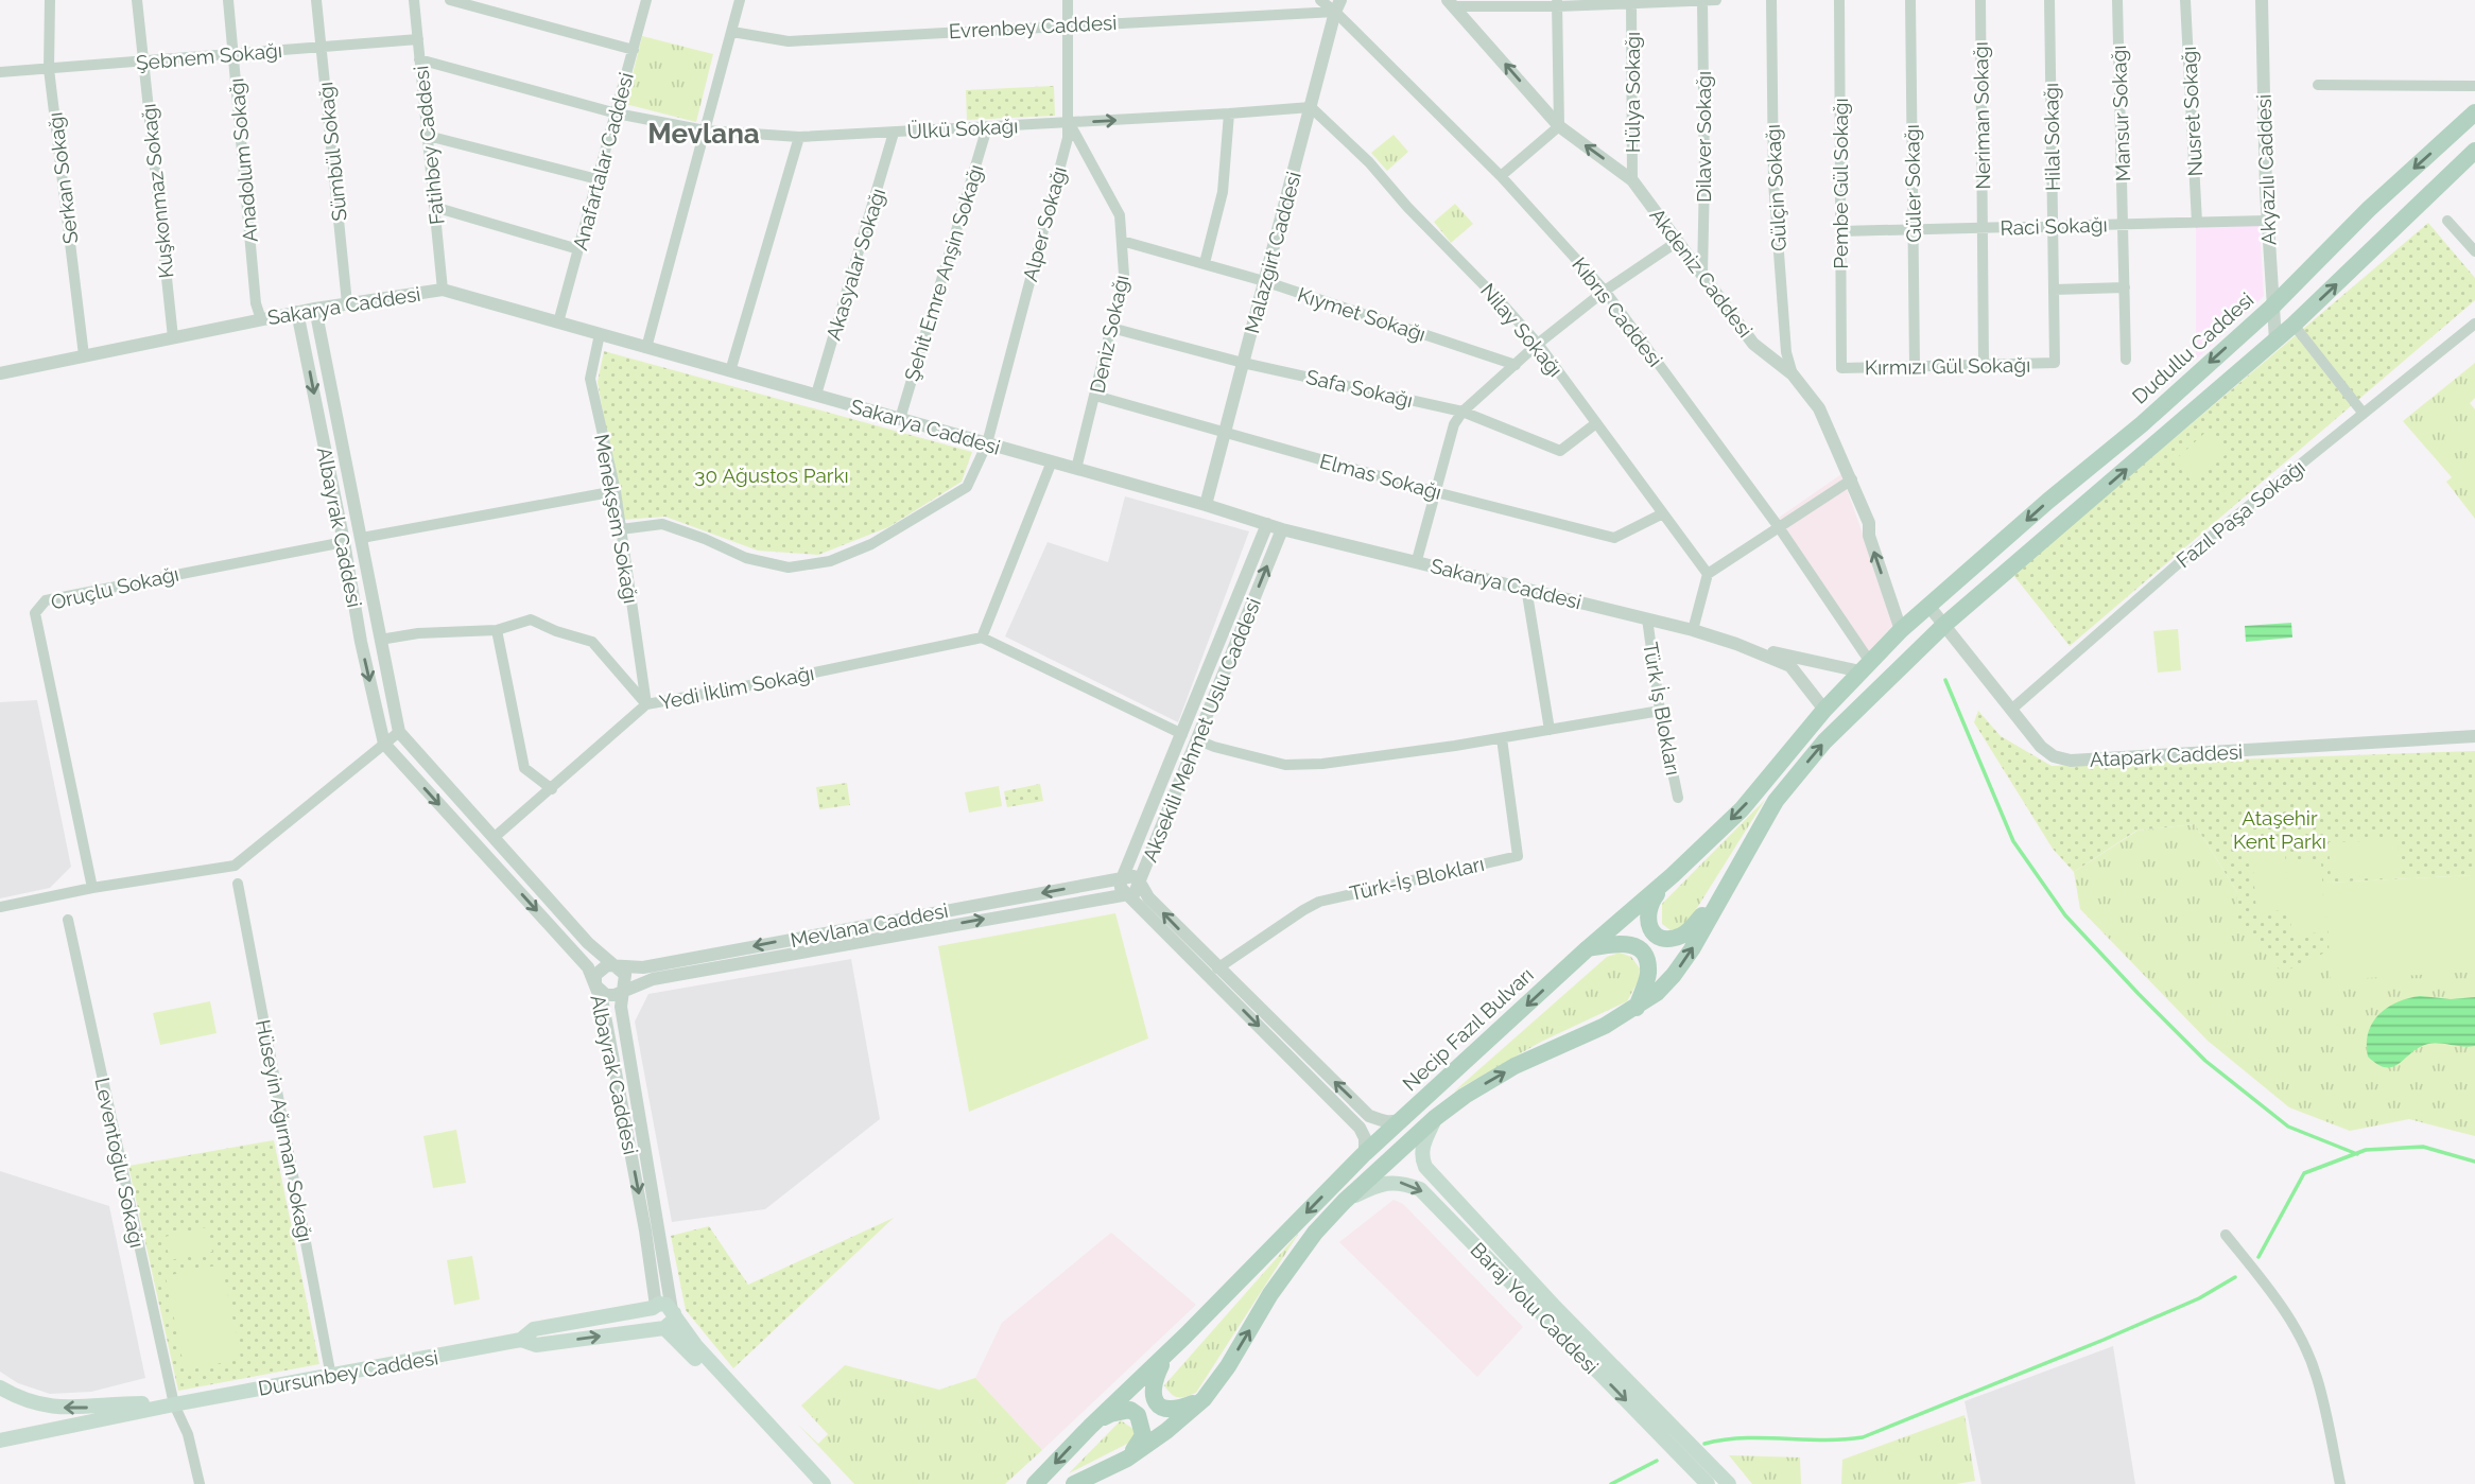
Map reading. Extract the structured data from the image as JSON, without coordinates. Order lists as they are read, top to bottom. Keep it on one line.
{"streets":{"main road":["Dudullu Caddesi","Necip Fazıl Bulvarı","Baraj Yolu Caddesi","Dursunbey Caddesi"],"street":["Evrenbey Caddesi","Şebnem Sokağı","Hülya Sokağı","Nusret Sokağı","Mansur Sokağı","Neriman Sokağı","Ülkü Sokağı","Dilaver Sokağı","Hilal Sokağı","Fatihbey Caddesi","Sümbül Sokağı","Anadolum Sokağı","Anafartalar Caddesi","Akyazılı Caddesi","Serkan Sokağı","Pembe Gül Sokağı","Güler Sokağı","Gülçin Sokağı","Kuşkonmaz Sokağı","Alper Sokağı","Raci Sokağı","Malazgirt Caddesi","Akasyalar Sokağı","Şehit Emre Anşin Sokağı","Akdeniz Caddesi","Sakarya Caddesi","Kıbrıs Caddesi","Kıymet Sokağı","Nilay Sokağı","Deniz Sokağı","Kırmızı Gül Sokağı","Safa Sokağı","Elmas Sokağı","Fazıl Paşa Sokağı","Menekşem Sokağı","Albayrak Caddesi","Oruçlu Sokağı","Yedi İklim Sokağı","Türk İş Blokları","Aksekili Mehmet Uslu Caddesi","Atapark Caddesi","Türk-İş Blokları","Mevlana Caddesi","Hüseyin Ağırman Sokağı","Leventoğlu Sokağı"]},"crossings":[["Evrenbey Caddesi","Alper Sokağı"],["Evrenbey Caddesi","Malazgirt Caddesi"],["Evrenbey Caddesi","Kıbrıs Caddesi"],["Şebnem Sokağı","Fatihbey Caddesi"],["Şebnem Sokağı","Sümbül Sokağı"],["Şebnem Sokağı","Anadolum Sokağı"],["Şebnem Sokağı","Serkan Sokağı"],["Şebnem Sokağı","Kuşkonmaz Sokağı"],["Hülya Sokağı","Akdeniz Caddesi"],["Nusret Sokağı","Raci Sokağı"],["Mansur Sokağı","Raci Sokağı"],["Neriman Sokağı","Raci Sokağı"],["Neriman Sokağı","Kırmızı Gül Sokağı"],["Ülkü Sokağı","Fatihbey Caddesi"],["Ülkü Sokağı","Anafartalar Caddesi"],["Ülkü Sokağı","Alper Sokağı"],["Ülkü Sokağı","Malazgirt Caddesi"],["Ülkü Sokağı","Akasyalar Sokağı"],["Ülkü Sokağı","Şehit Emre Anşin Sokağı"],["Ülkü Sokağı","Nilay Sokağı"],["Ülkü Sokağı","Deniz Sokağı"],["Dilaver Sokağı","Akdeniz Caddesi"],["Hilal Sokağı","Raci Sokağı"],["Hilal Sokağı","Kırmızı Gül Sokağı"],["Fatihbey Caddesi","Sakarya Caddesi"],["Sümbül Sokağı","Sakarya Caddesi"],["Anadolum Sokağı","Sakarya Caddesi"],["Anafartalar Caddesi","Sakarya Caddesi"],["Akyazılı Caddesi","Raci Sokağı"],["Akyazılı Caddesi","Dudullu Caddesi"],["Serkan Sokağı","Sakarya Caddesi"],["Pembe Gül Sokağı","Raci Sokağı"],["Pembe Gül Sokağı","Kırmızı Gül Sokağı"],["Güler Sokağı","Raci Sokağı"],["Güler Sokağı","Kırmızı Gül Sokağı"],["Gülçin Sokağı","Akdeniz Caddesi"],["Kuşkonmaz Sokağı","Sakarya Caddesi"],["Alper Sokağı","Sakarya Caddesi"],["Alper Sokağı","Deniz Sokağı"],["Alper Sokağı","Menekşem Sokağı"],["Malazgirt Caddesi","Sakarya Caddesi"],["Malazgirt Caddesi","Kıbrıs Caddesi"],["Malazgirt Caddesi","Kıymet Sokağı"],["Malazgirt Caddesi","Nilay Sokağı"],["Malazgirt Caddesi","Safa Sokağı"],["Malazgirt Caddesi","Elmas Sokağı"],["Akasyalar Sokağı","Sakarya Caddesi"],["Şehit Emre Anşin Sokağı","Sakarya Caddesi"],["Akdeniz Caddesi","Necip Fazıl Bulvarı"],["Sakarya Caddesi","Deniz Sokağı"],["Sakarya Caddesi","Menekşem Sokağı"],["Sakarya Caddesi","Albayrak Caddesi"],["Sakarya Caddesi","Türk İş Blokları"],["Sakarya Caddesi","Aksekili Mehmet Uslu Caddesi"],["Sakarya Caddesi","Necip Fazıl Bulvarı"],["Kıbrıs Caddesi","Necip Fazıl Bulvarı"],["Kıymet Sokağı","Deniz Sokağı"],["Nilay Sokağı","Safa Sokağı"],["Nilay Sokağı","Elmas Sokağı"],["Deniz Sokağı","Safa Sokağı"],["Deniz Sokağı","Elmas Sokağı"],["Dudullu Caddesi","Atapark Caddesi"],["Dudullu Caddesi","Necip Fazıl Bulvarı"],["Fazıl Paşa Sokağı","Atapark Caddesi"],["Menekşem Sokağı","Yedi İklim Sokağı"],["Albayrak Caddesi","Oruçlu Sokağı"],["Albayrak Caddesi","Yedi İklim Sokağı"],["Albayrak Caddesi","Mevlana Caddesi"],["Albayrak Caddesi","Dursunbey Caddesi"],["Aksekili Mehmet Uslu Caddesi","Türk-İş Blokları"],["Aksekili Mehmet Uslu Caddesi","Mevlana Caddesi"],["Aksekili Mehmet Uslu Caddesi","Necip Fazıl Bulvarı"],["Atapark Caddesi","Necip Fazıl Bulvarı"],["Hüseyin Ağırman Sokağı","Dursunbey Caddesi"],["Leventoğlu Sokağı","Dursunbey Caddesi"]],"one_way":["Akdeniz Caddesi"],"districts":["Mevlana"],"parks":["30 Ağustos Parkı","Ataşehir Kent Parkı"]}
